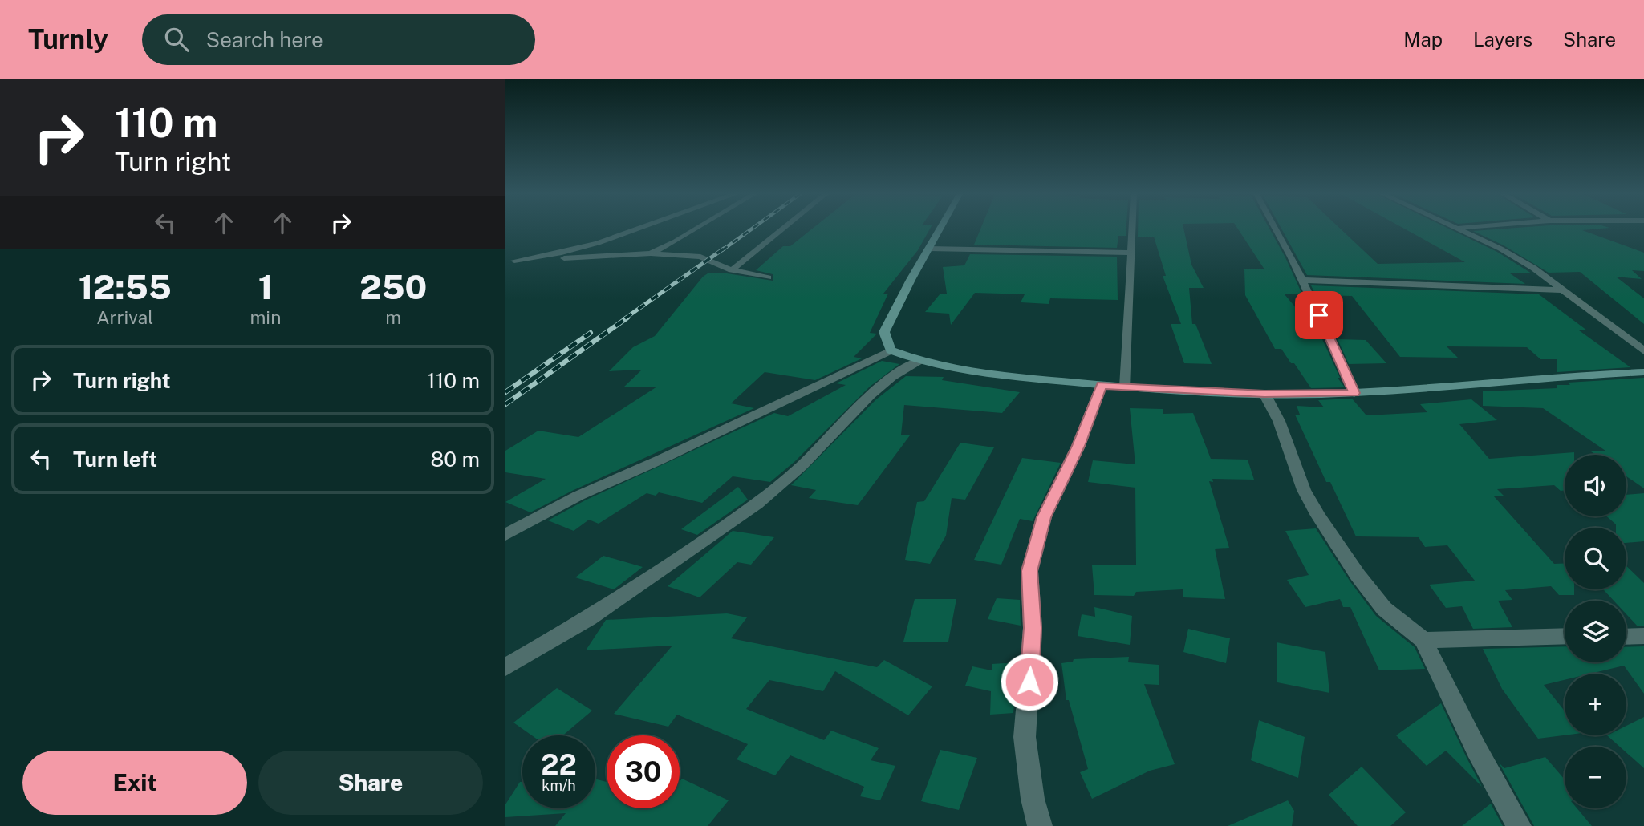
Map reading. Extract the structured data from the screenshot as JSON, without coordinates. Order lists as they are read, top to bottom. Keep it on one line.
{"page":{"header":"Turnly","search":"Search here","nav":["Map","Layers","Share"],"turn":["110 m","Turn right"],"eta":["12:55","Arrival","1","min","250","m"],"list":[{"name":"Turn right","value":"110 m"},{"name":"Turn left","value":"80 m"}],"map_buttons":["+","−"],"speed":"22 km/h","limit":"30","buttons":["Exit","Share"]}}
